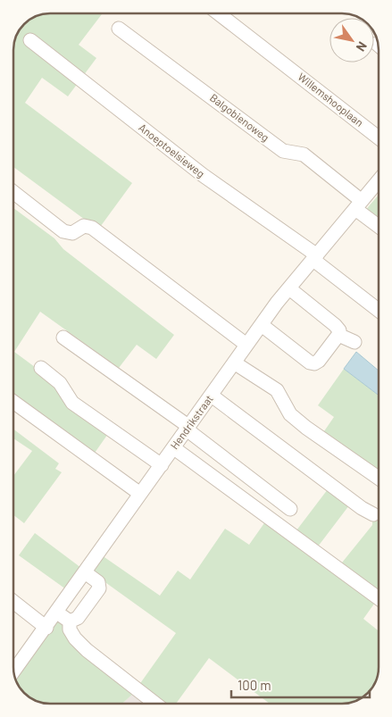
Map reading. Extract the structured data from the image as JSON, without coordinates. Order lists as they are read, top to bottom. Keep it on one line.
{"streets":{"street":["Willemshooplaan","Balgobienoweg","Anoeptoelsieweg","Hendrikstraat"]},"crossings":[["Balgobienoweg","Hendrikstraat"],["Anoeptoelsieweg","Hendrikstraat"]],"scale_bar":"100 m","north":"bottom right"}
